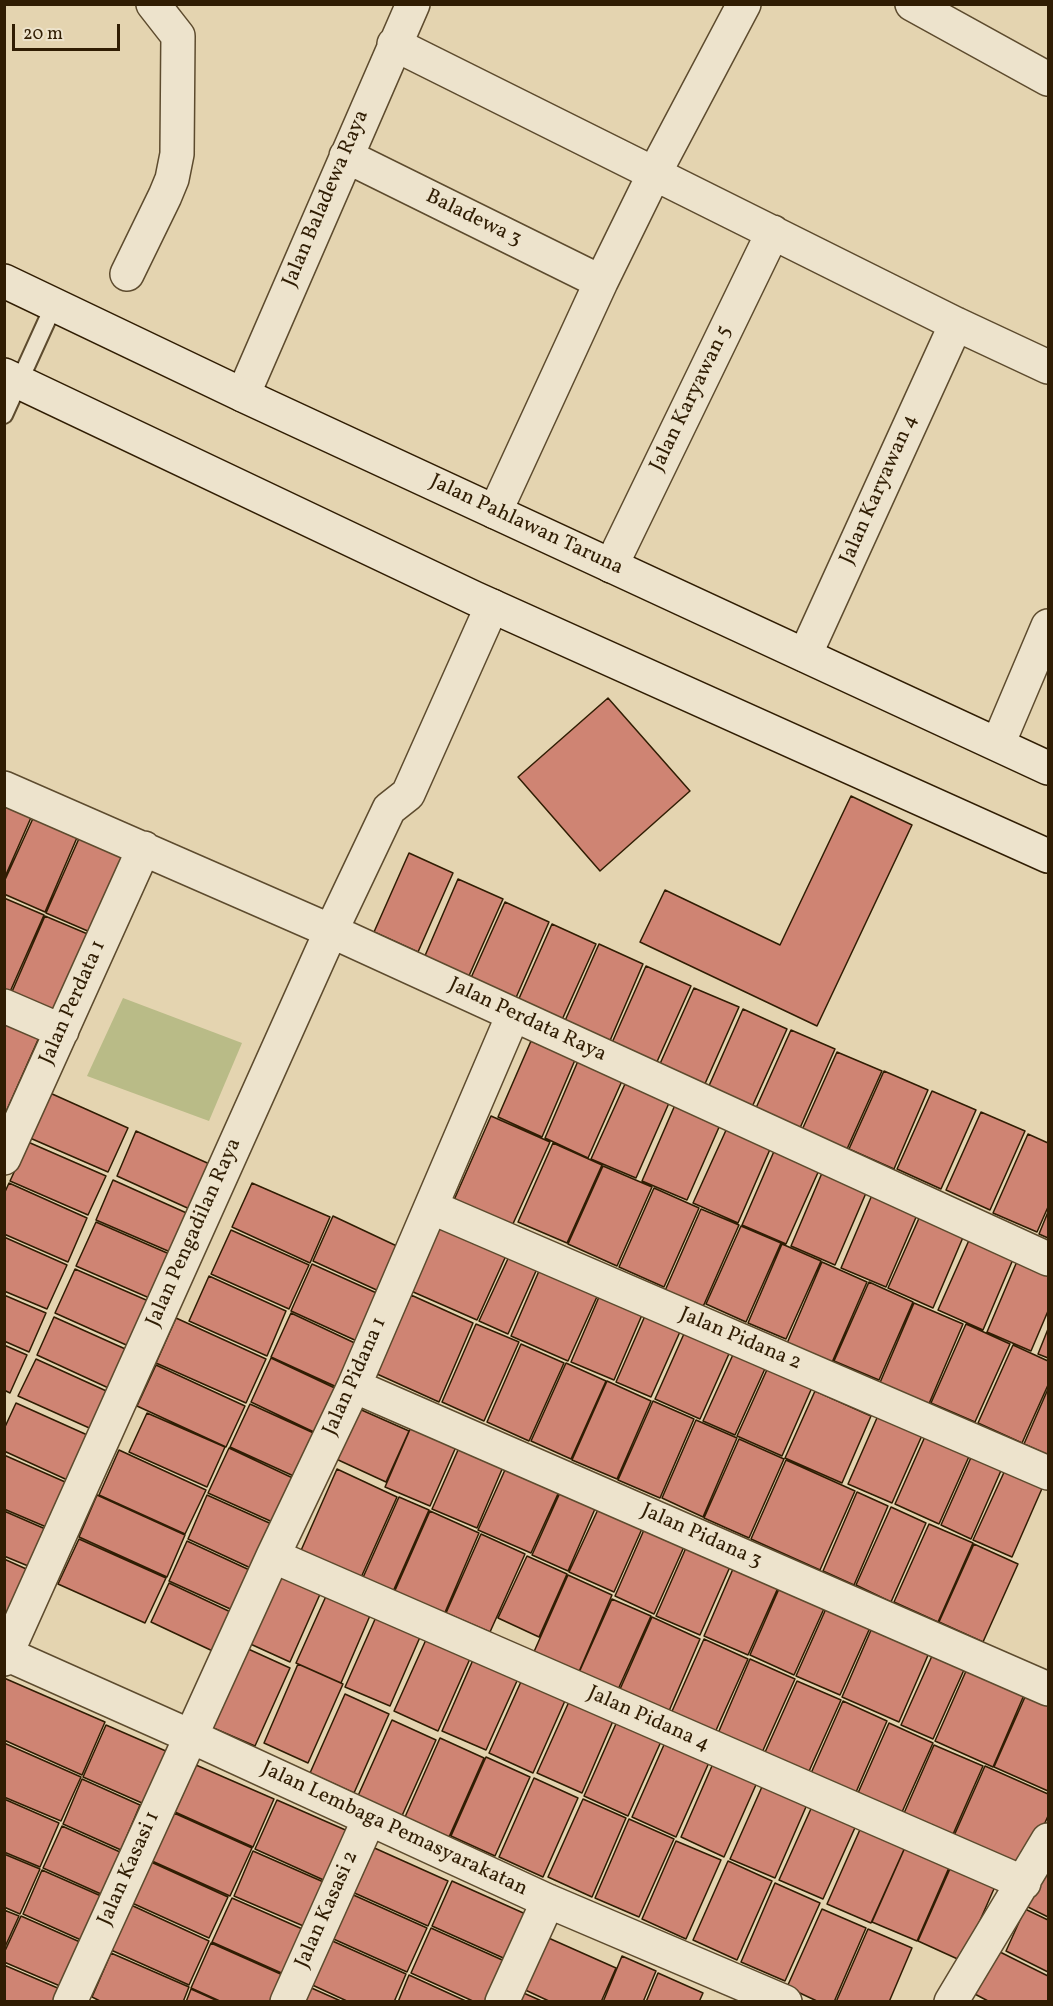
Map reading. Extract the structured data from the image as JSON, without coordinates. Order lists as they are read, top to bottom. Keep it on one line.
{"streets":{"street":["Jalan Baladewa Raya","Baladewa 3","Jalan Karyawan 5","Jalan Karyawan 4","Jalan Pahlawan Taruna","Jalan Perdata 1","Jalan Perdata Raya","Jalan Pengadilan Raya","Jalan Pidana 2","Jalan Pidana 1","Jalan Pidana 3","Jalan Pidana 4","Jalan Lembaga Pemasyarakatan","Jalan Kasasi 1","Jalan Kasasi 2"]},"crossings":[["Jalan Baladewa Raya","Baladewa 3"],["Jalan Baladewa Raya","Jalan Pahlawan Taruna"],["Jalan Karyawan 5","Jalan Pahlawan Taruna"],["Jalan Karyawan 4","Jalan Pahlawan Taruna"],["Jalan Perdata 1","Jalan Perdata Raya"],["Jalan Perdata Raya","Jalan Pengadilan Raya"],["Jalan Perdata Raya","Jalan Pidana 1"],["Jalan Pengadilan Raya","Jalan Lembaga Pemasyarakatan"],["Jalan Pidana 2","Jalan Pidana 1"],["Jalan Pidana 1","Jalan Pidana 3"],["Jalan Pidana 1","Jalan Pidana 4"],["Jalan Pidana 1","Jalan Lembaga Pemasyarakatan"],["Jalan Pidana 1","Jalan Kasasi 1"],["Jalan Lembaga Pemasyarakatan","Jalan Kasasi 1"],["Jalan Lembaga Pemasyarakatan","Jalan Kasasi 2"]],"scale_bar":"20 m"}
